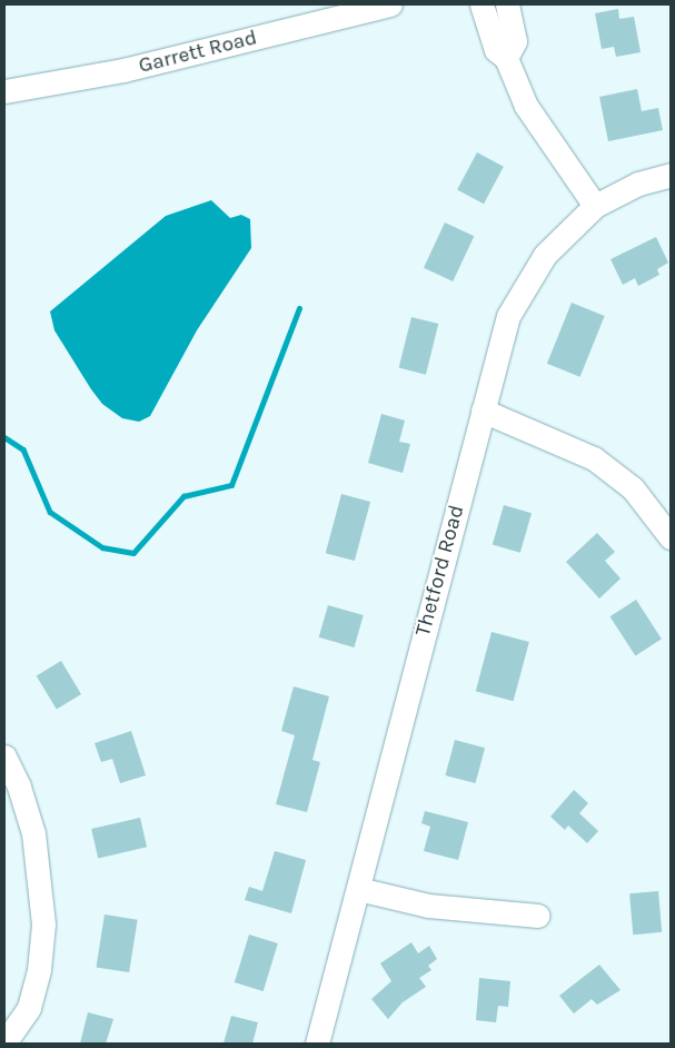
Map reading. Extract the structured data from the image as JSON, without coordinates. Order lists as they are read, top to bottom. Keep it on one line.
{"streets":{"street":["Garrett Road","Thetford Road"]}}
